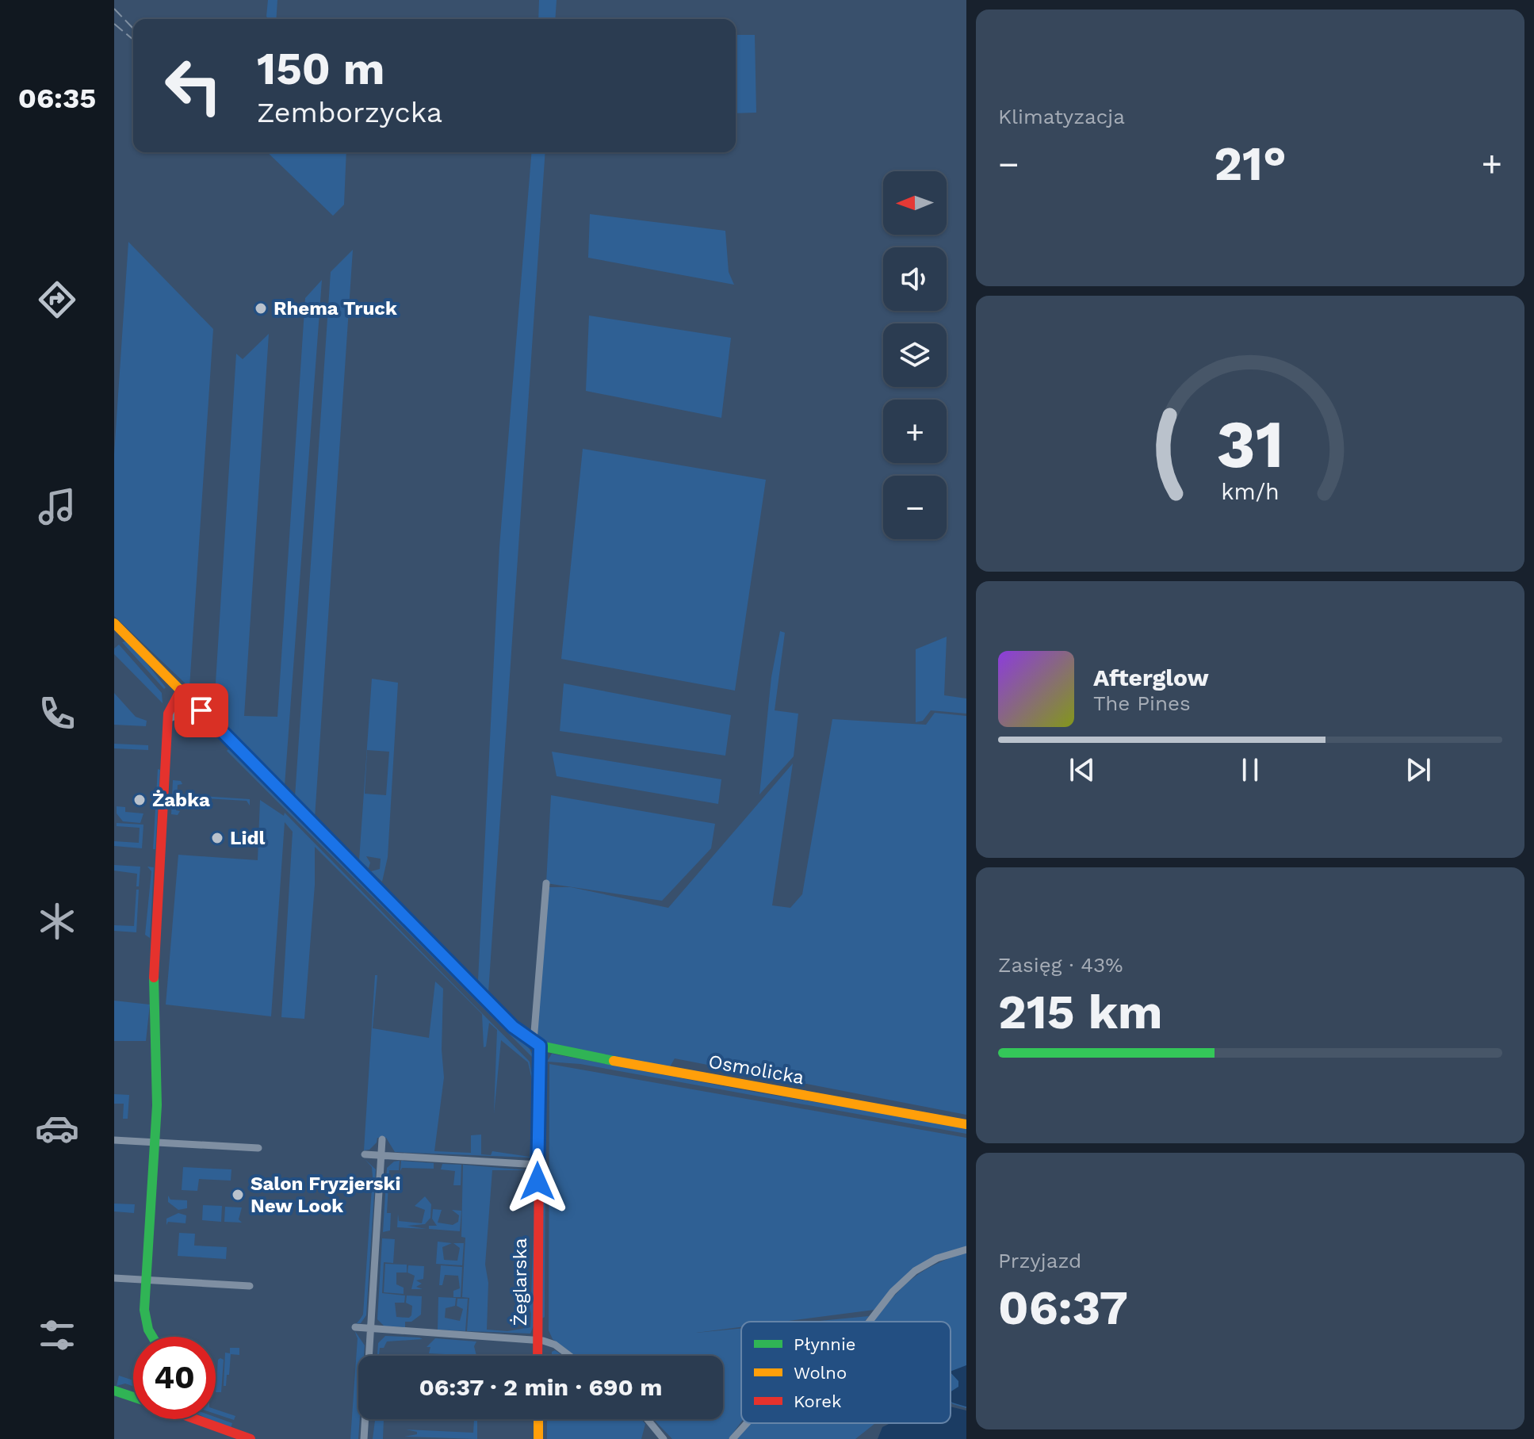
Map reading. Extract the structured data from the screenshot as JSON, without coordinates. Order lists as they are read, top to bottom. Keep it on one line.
{"streets":{"street":["Osmolicka","Żeglarska"]},"crossings":[["Osmolicka","Żeglarska"]],"places":["Rhema Truck","Żabka","Lidl","Salon Fryzjerski New Look"],"legend":["Płynnie","Wolno","Korek"],"north":"left","page":{"tabs":"06:35","tile":["Klimatyzacja",["Zasięg · 43%","215 km"],["Przyjazd","06:37"]],"turn":["150 m","Zemborzycka"],"heat":["−","21°","+"],"map_buttons":["+","−"],"song":["Afterglow","The Pines"],"limit":"40","trip":"06:37 · 2 min · 690 m","gauge":["31","km/h"]}}
